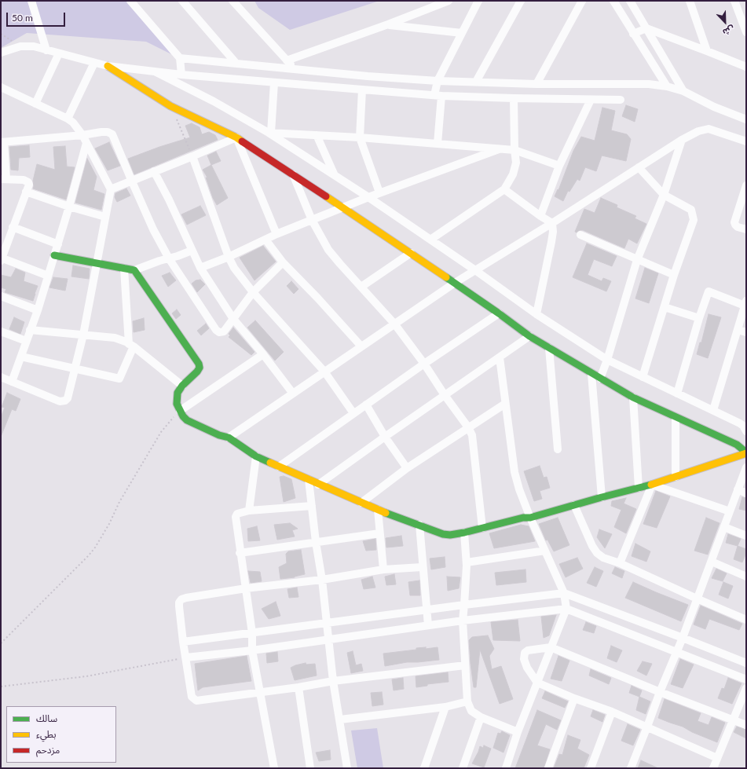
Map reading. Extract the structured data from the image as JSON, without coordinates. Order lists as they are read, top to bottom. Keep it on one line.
{"legend":["سالك","بطيء","مزدحم"],"scale_bar":"50 m","north":"bottom right"}
